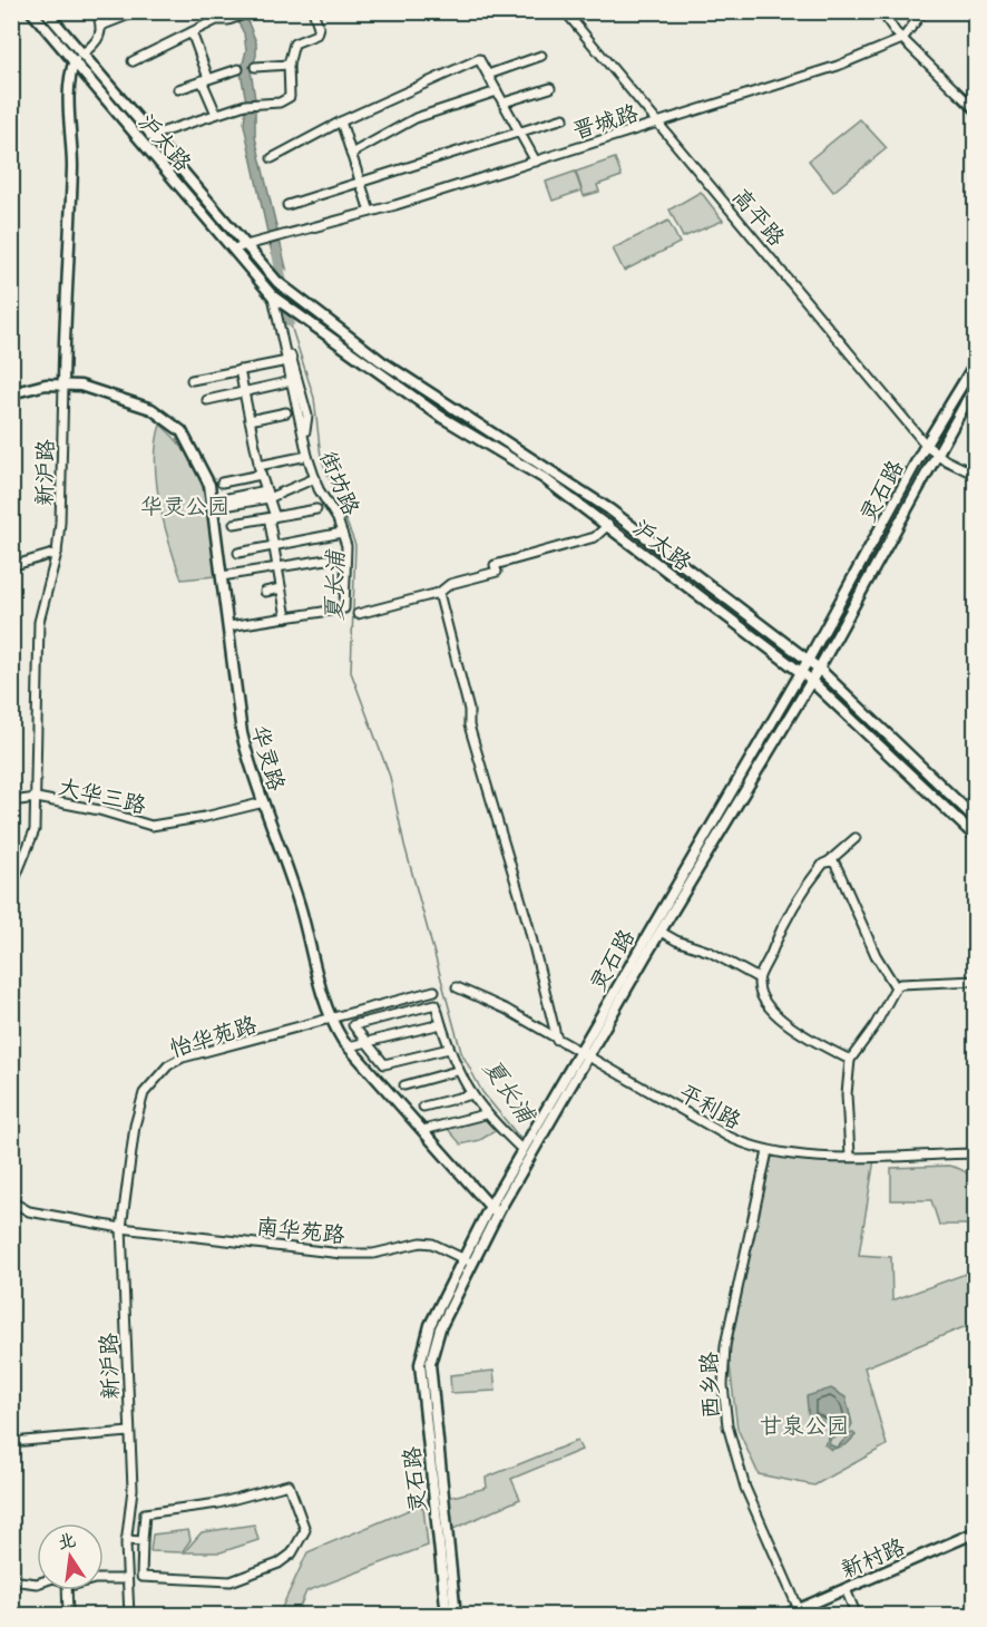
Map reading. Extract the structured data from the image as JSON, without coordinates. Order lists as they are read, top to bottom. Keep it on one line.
{"streets":{"main road":["沪太路","新沪路","灵石路","华灵路","新村路"],"street":["晋城路","高平路","街坊路","大华三路","怡华苑路","平利路","南华苑路","西乡路"]},"crossings":[["晋城路","沪太路"],["晋城路","高平路"],["沪太路","新沪路"],["沪太路","街坊路"],["沪太路","灵石路"],["高平路","灵石路"],["新沪路","华灵路"],["新沪路","大华三路"],["新沪路","怡华苑路"],["新沪路","南华苑路"],["街坊路","华灵路"],["灵石路","华灵路"],["灵石路","平利路"],["灵石路","南华苑路"],["华灵路","大华三路"],["华灵路","怡华苑路"],["怡华苑路","南华苑路"],["平利路","西乡路"],["西乡路","新村路"]],"water":["夏长浦"],"parks":["华灵公园","甘泉公园"],"north":"top"}
